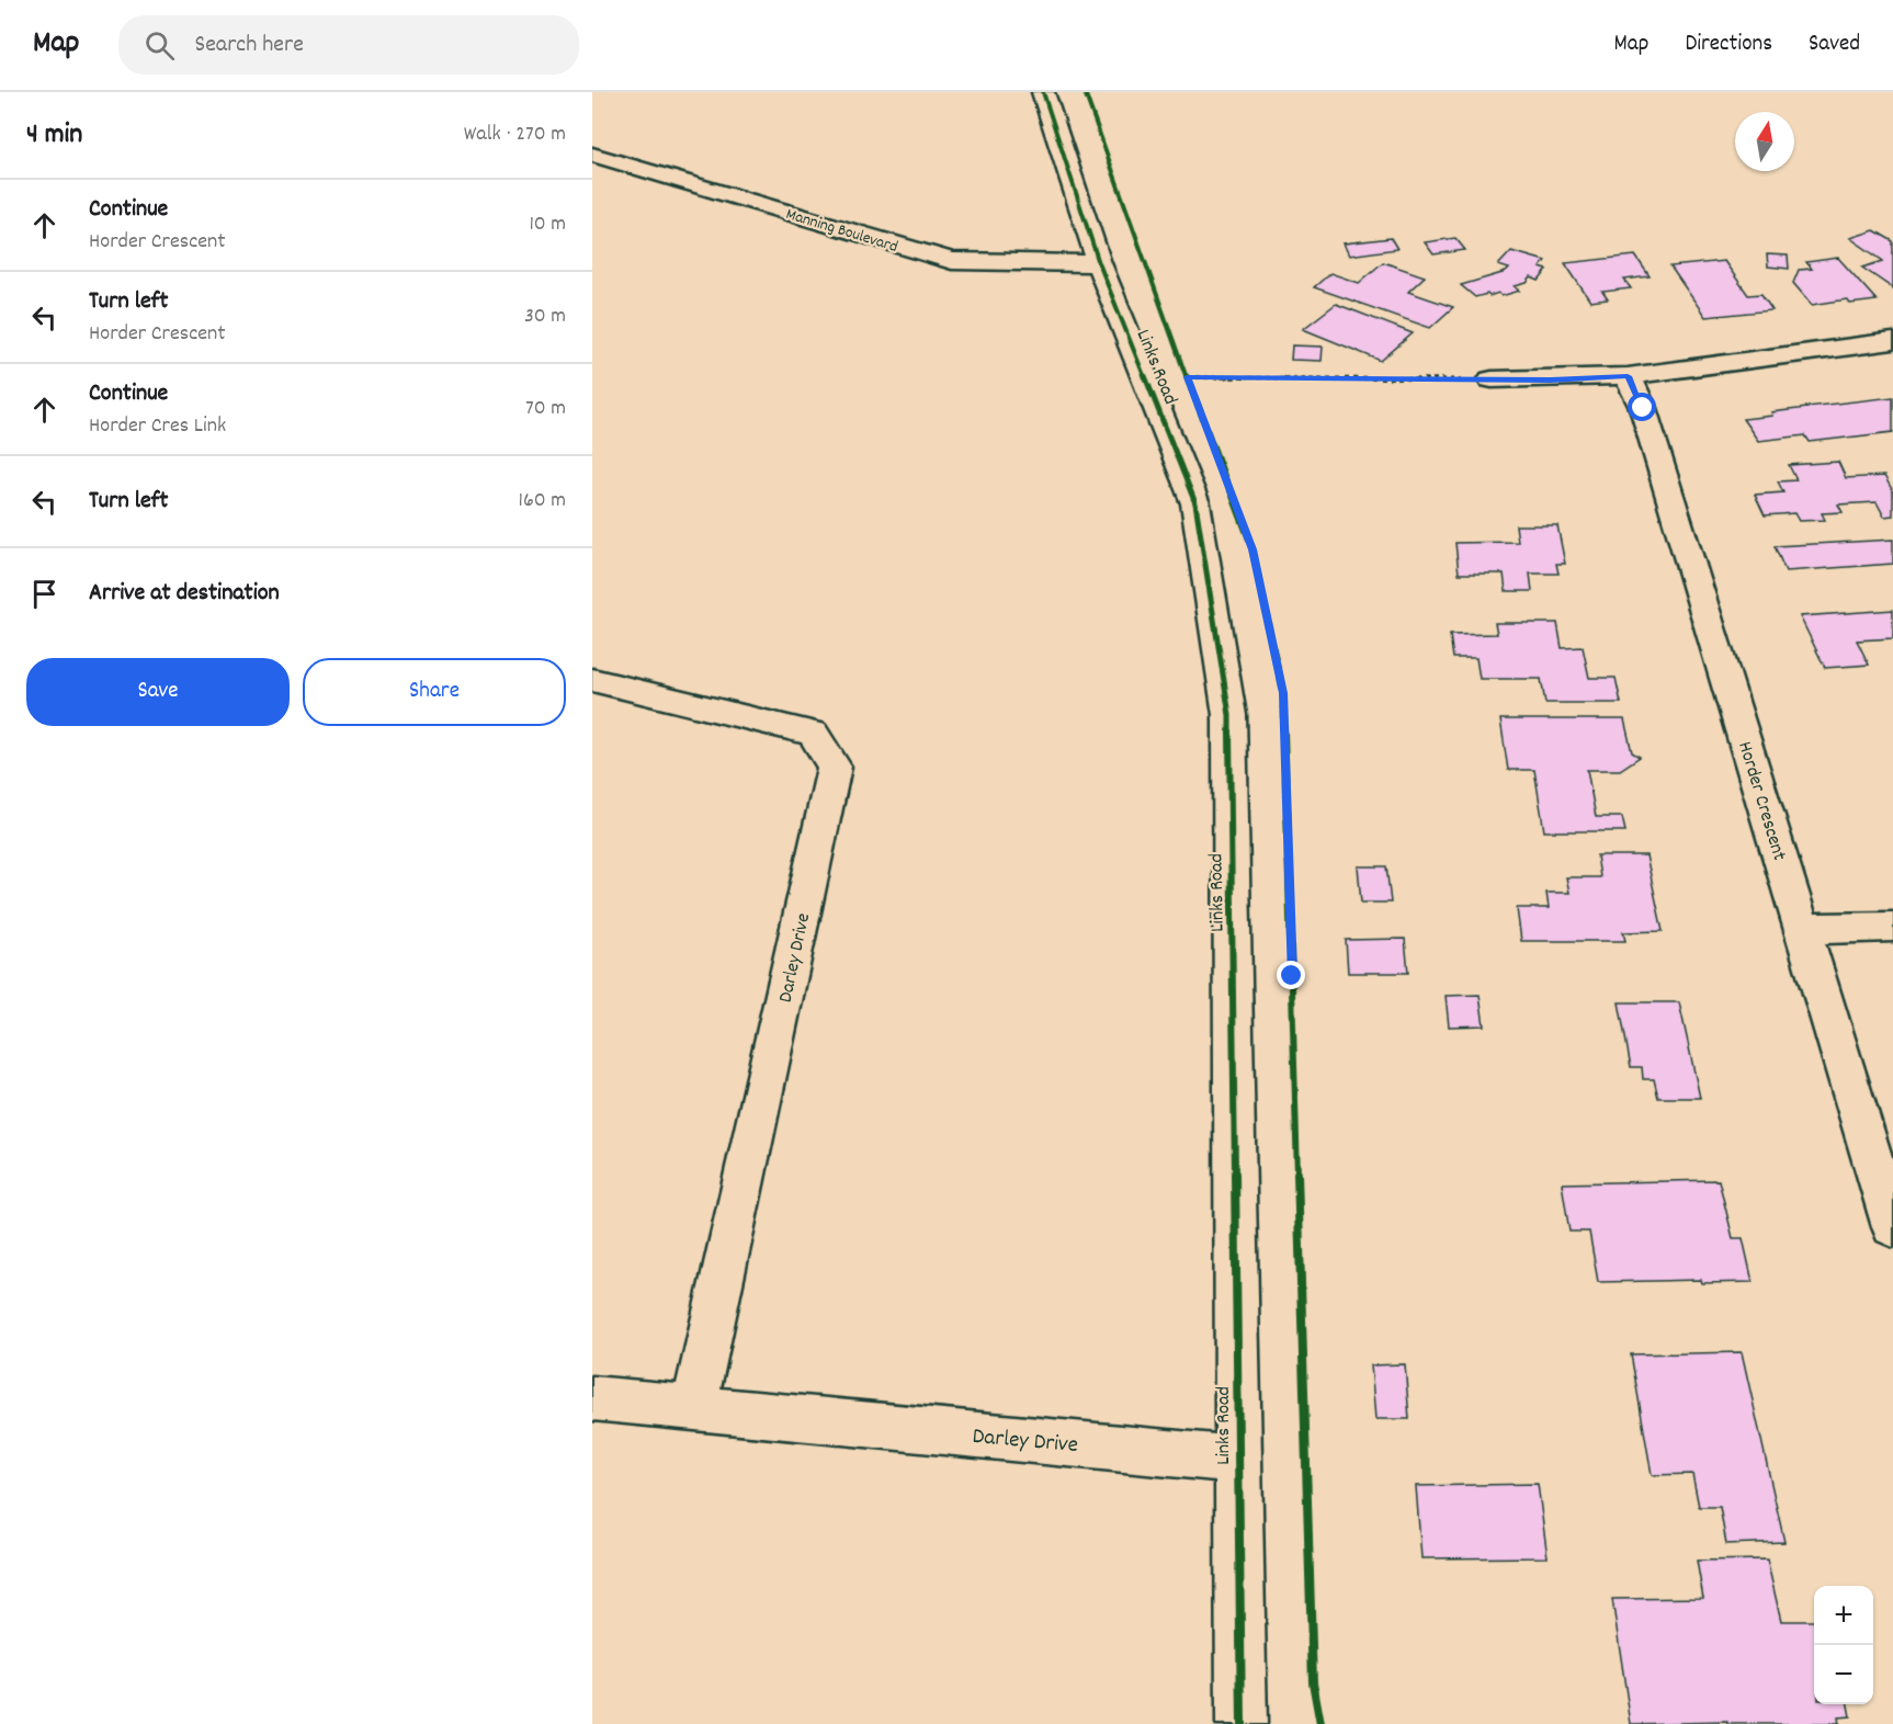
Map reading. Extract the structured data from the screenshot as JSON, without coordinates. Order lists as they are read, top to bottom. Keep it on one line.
{"streets":{"street":["Manning Boulevard","Links Road","Horder Crescent","Darley Drive"]},"crossings":[["Manning Boulevard","Links Road"],["Links Road","Darley Drive"]],"north":"top","page":{"header":"Map","search":"Search here","nav":["Map","Directions","Saved"],"heading":["4 min","Walk · 270 m"],"list":[["Continue","Horder Crescent","10 m"],["Turn left","Horder Crescent","30 m"],["Continue","Horder Cres Link","70 m"],["Turn left","160 m"],"Arrive at destination"],"buttons":["Save","Share"],"map_buttons":["+","−"]}}
